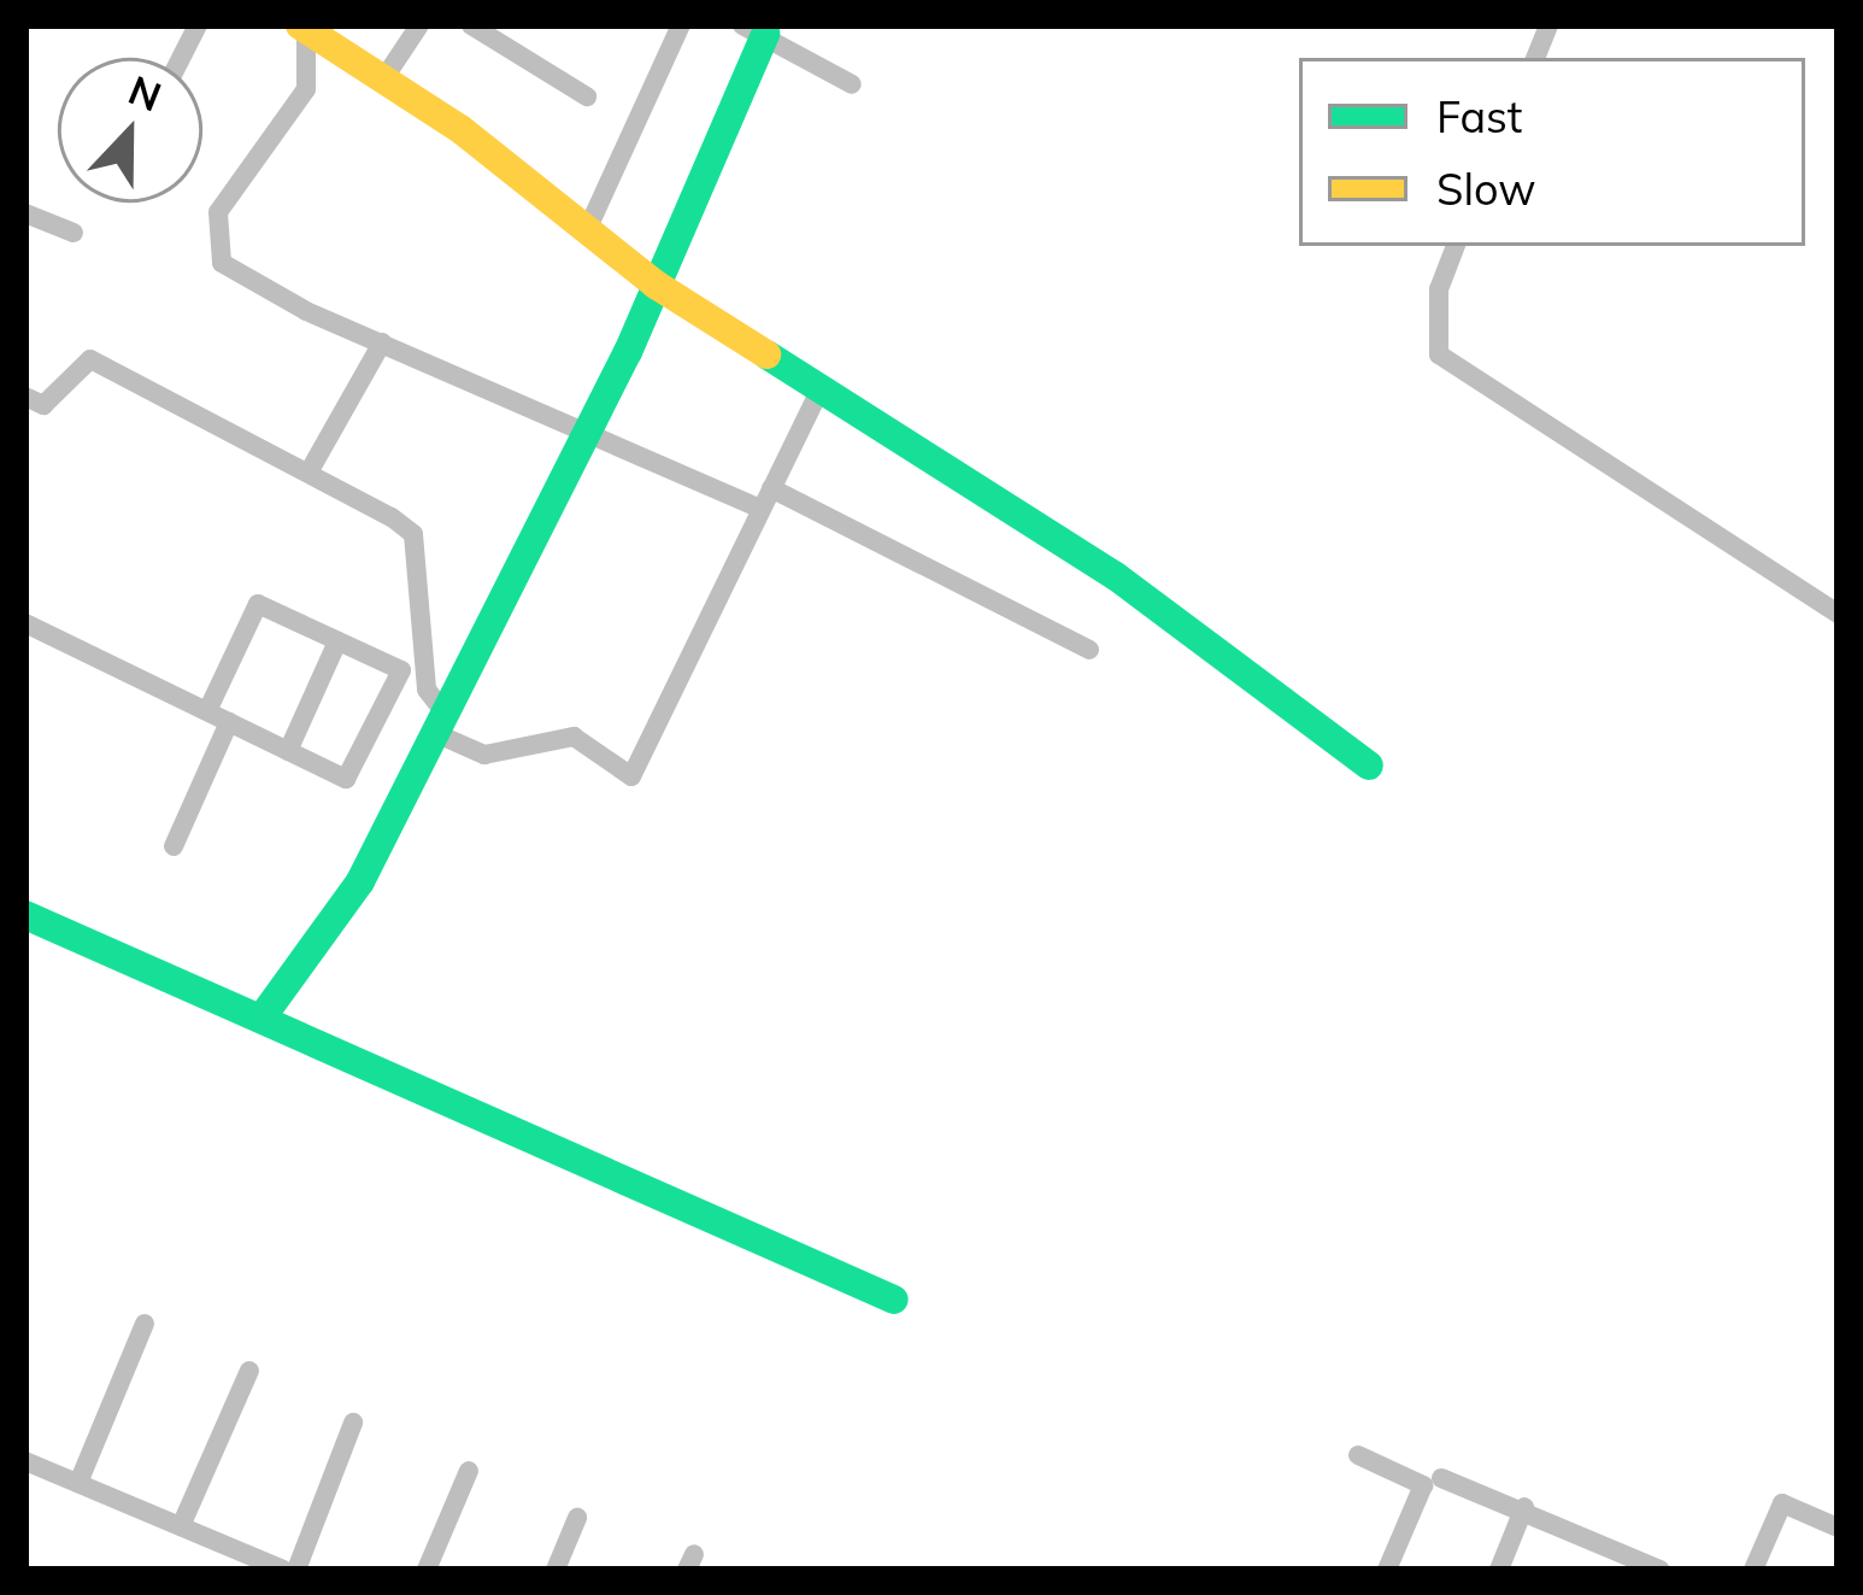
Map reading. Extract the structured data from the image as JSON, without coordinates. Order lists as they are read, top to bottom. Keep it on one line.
{"legend":["Fast","Slow"],"north":"top"}
